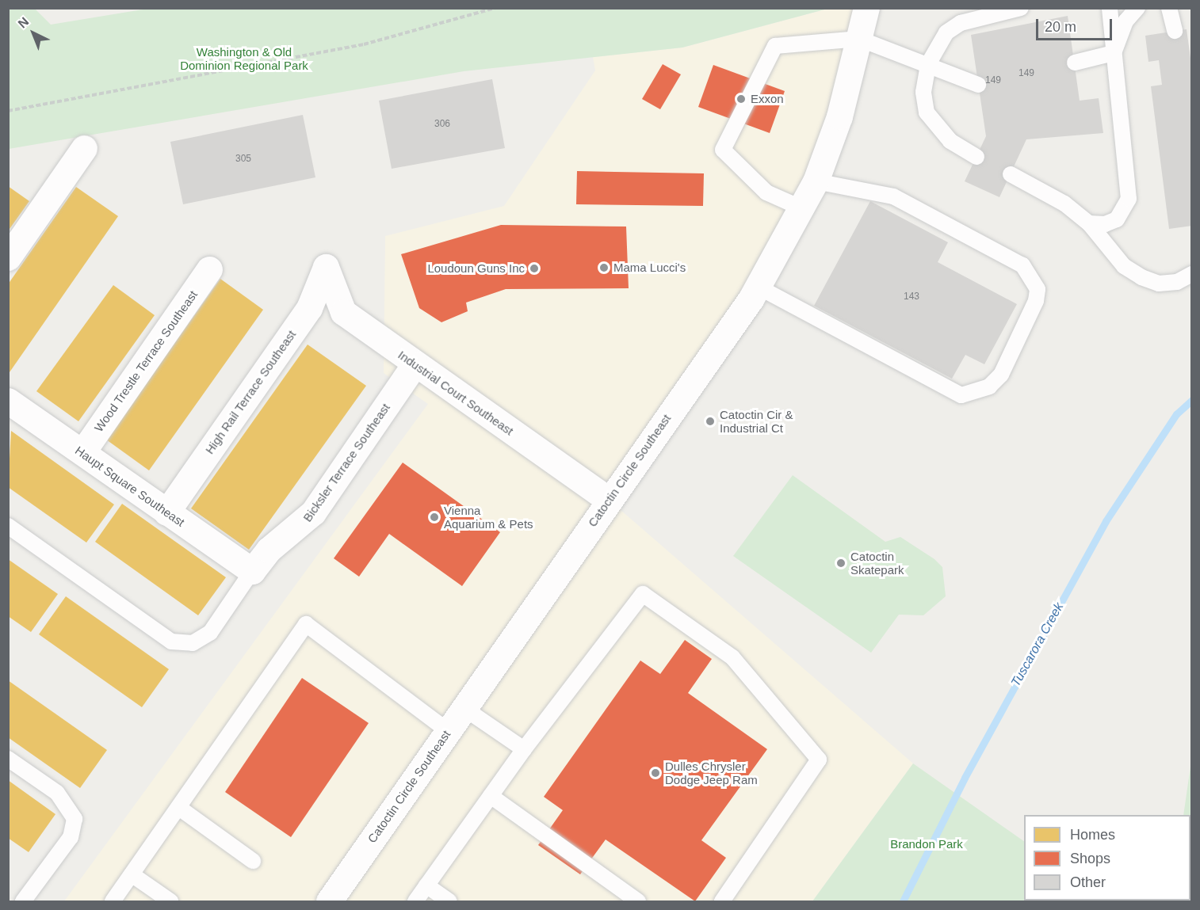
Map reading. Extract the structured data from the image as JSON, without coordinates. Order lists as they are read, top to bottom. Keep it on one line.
{"streets":{"street":["Wood Trestle Terrace Southeast","High Rail Terrace Southeast","Industrial Court Southeast","Bicksler Terrace Southeast","Catoctin Circle Southeast","Haupt Square Southeast"]},"crossings":[["Wood Trestle Terrace Southeast","Haupt Square Southeast"],["High Rail Terrace Southeast","Industrial Court Southeast"],["High Rail Terrace Southeast","Haupt Square Southeast"],["Industrial Court Southeast","Bicksler Terrace Southeast"],["Industrial Court Southeast","Catoctin Circle Southeast"],["Bicksler Terrace Southeast","Haupt Square Southeast"]],"water":["Tuscarora Creek"],"parks":["Washington & Old Dominion Regional Park","Brandon Park"],"places":["Exxon","Mama Lucci's","Loudoun Guns Inc","Catoctin Cir & Industrial Ct","Vienna Aquarium & Pets","Catoctin Skatepark","Dulles Chrysler Dodge Jeep Ram"],"house_numbers":["149","149","306","305","143"],"legend":["Homes","Shops","Other"],"scale_bar":"20 m","north":"top left"}
